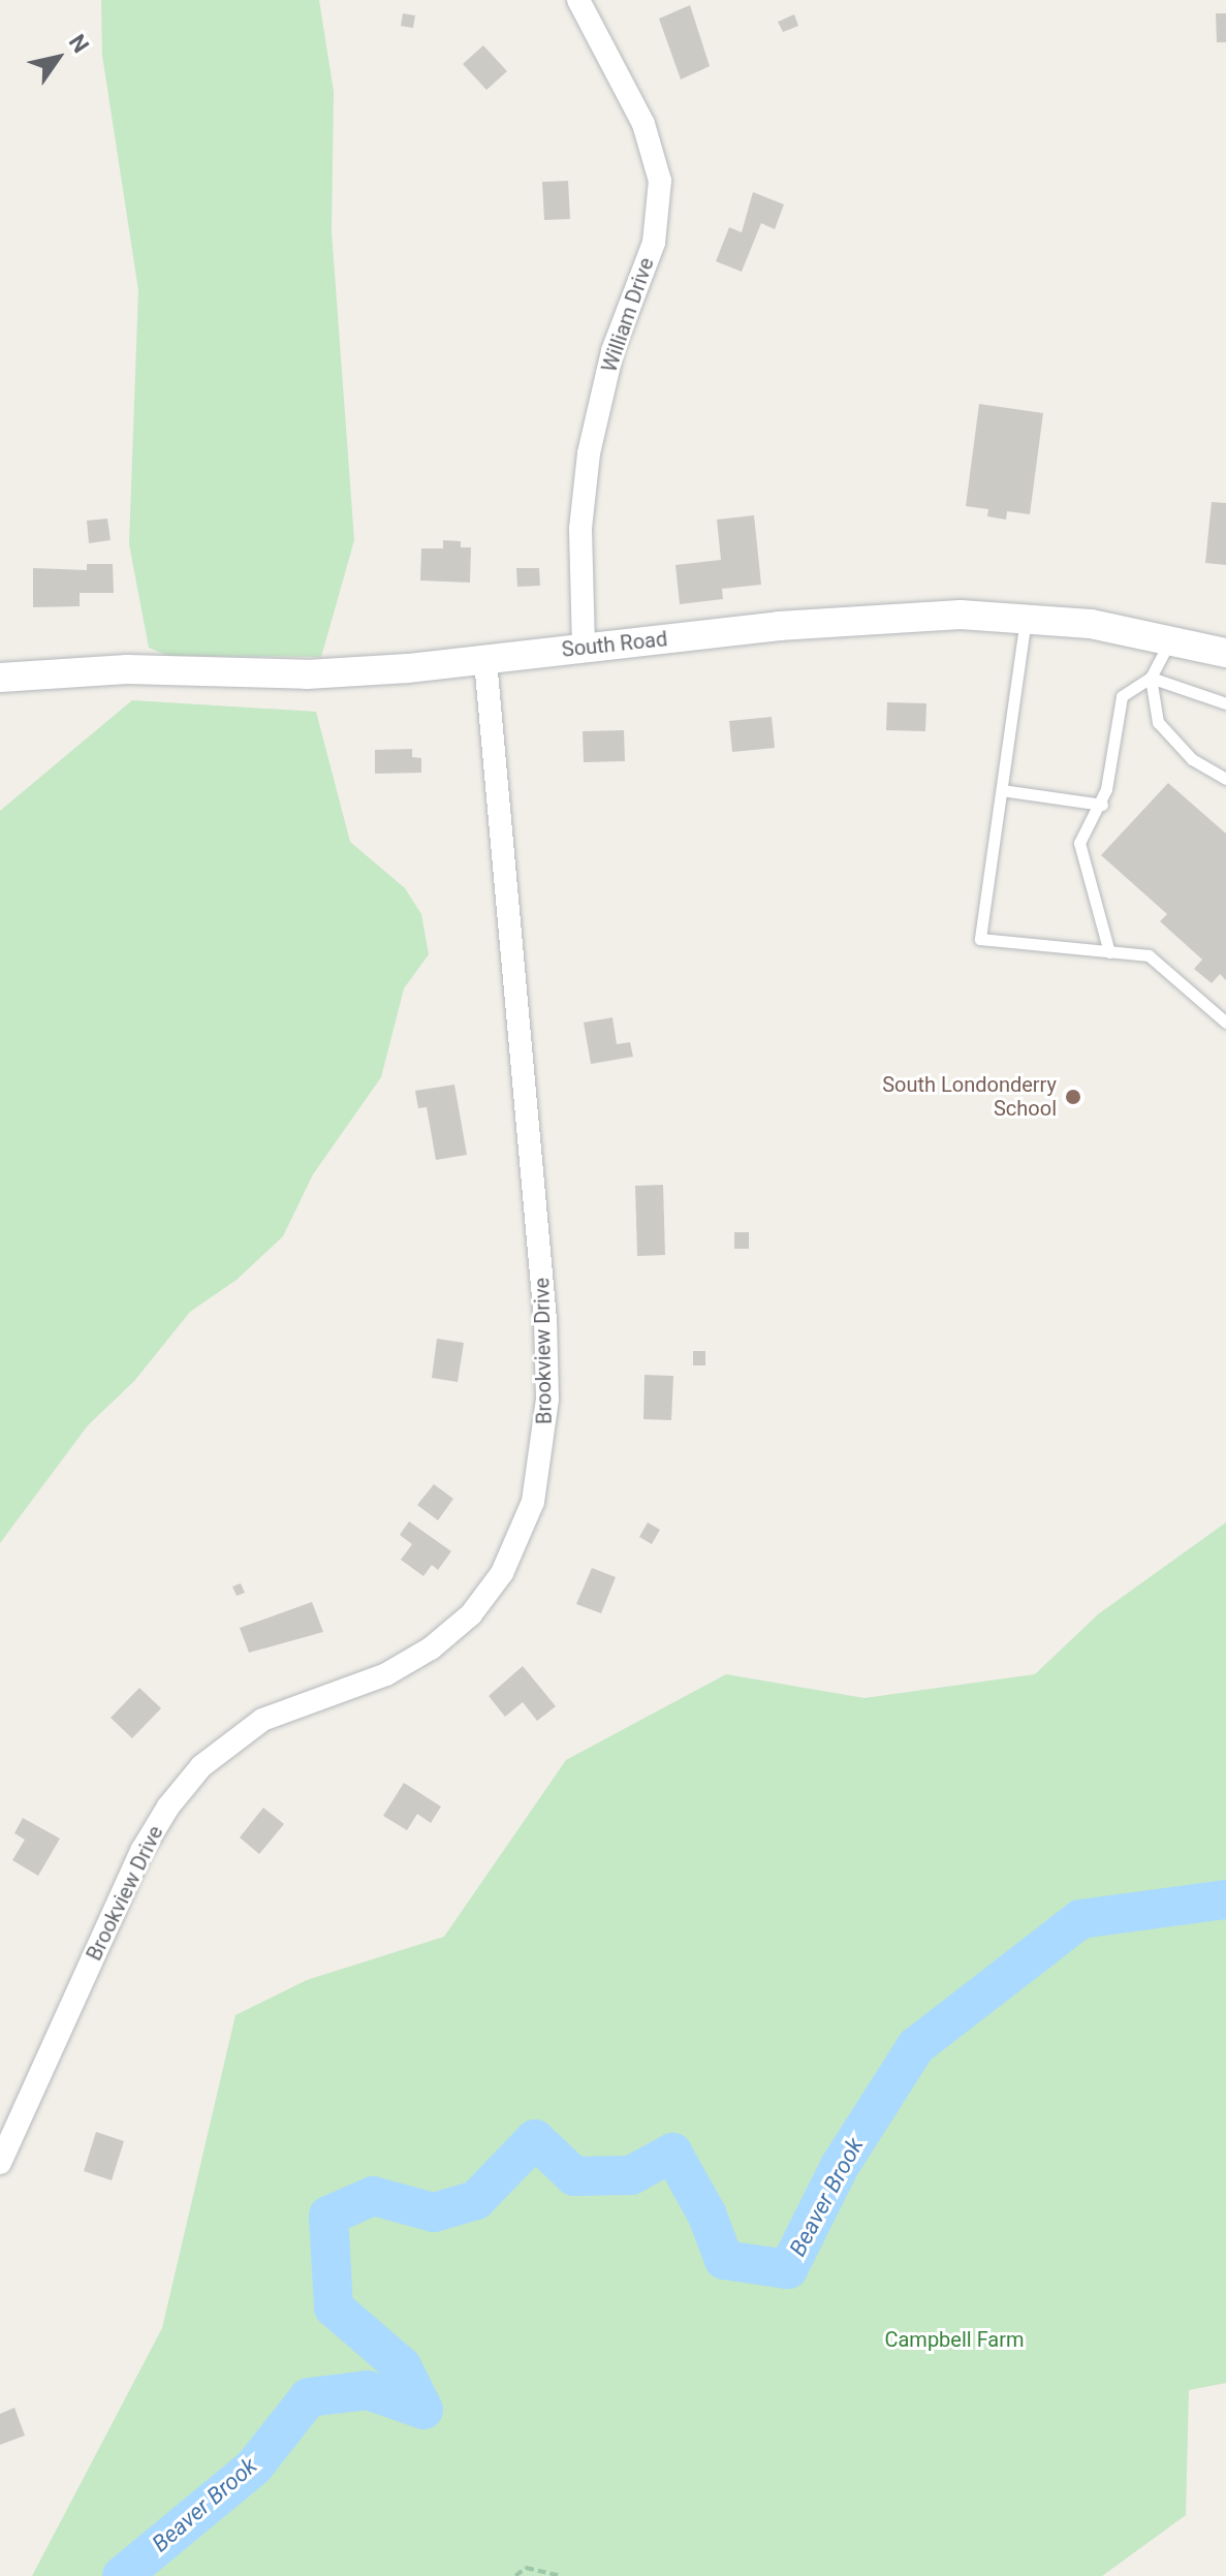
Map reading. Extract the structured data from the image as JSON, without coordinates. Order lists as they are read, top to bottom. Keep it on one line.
{"streets":{"street":["William Drive","South Road","Brookview Drive"]},"crossings":[["William Drive","South Road"],["South Road","Brookview Drive"]],"water":["Beaver Brook"],"parks":["Campbell Farm"],"places":["South Londonderry School"],"north":"top right"}
